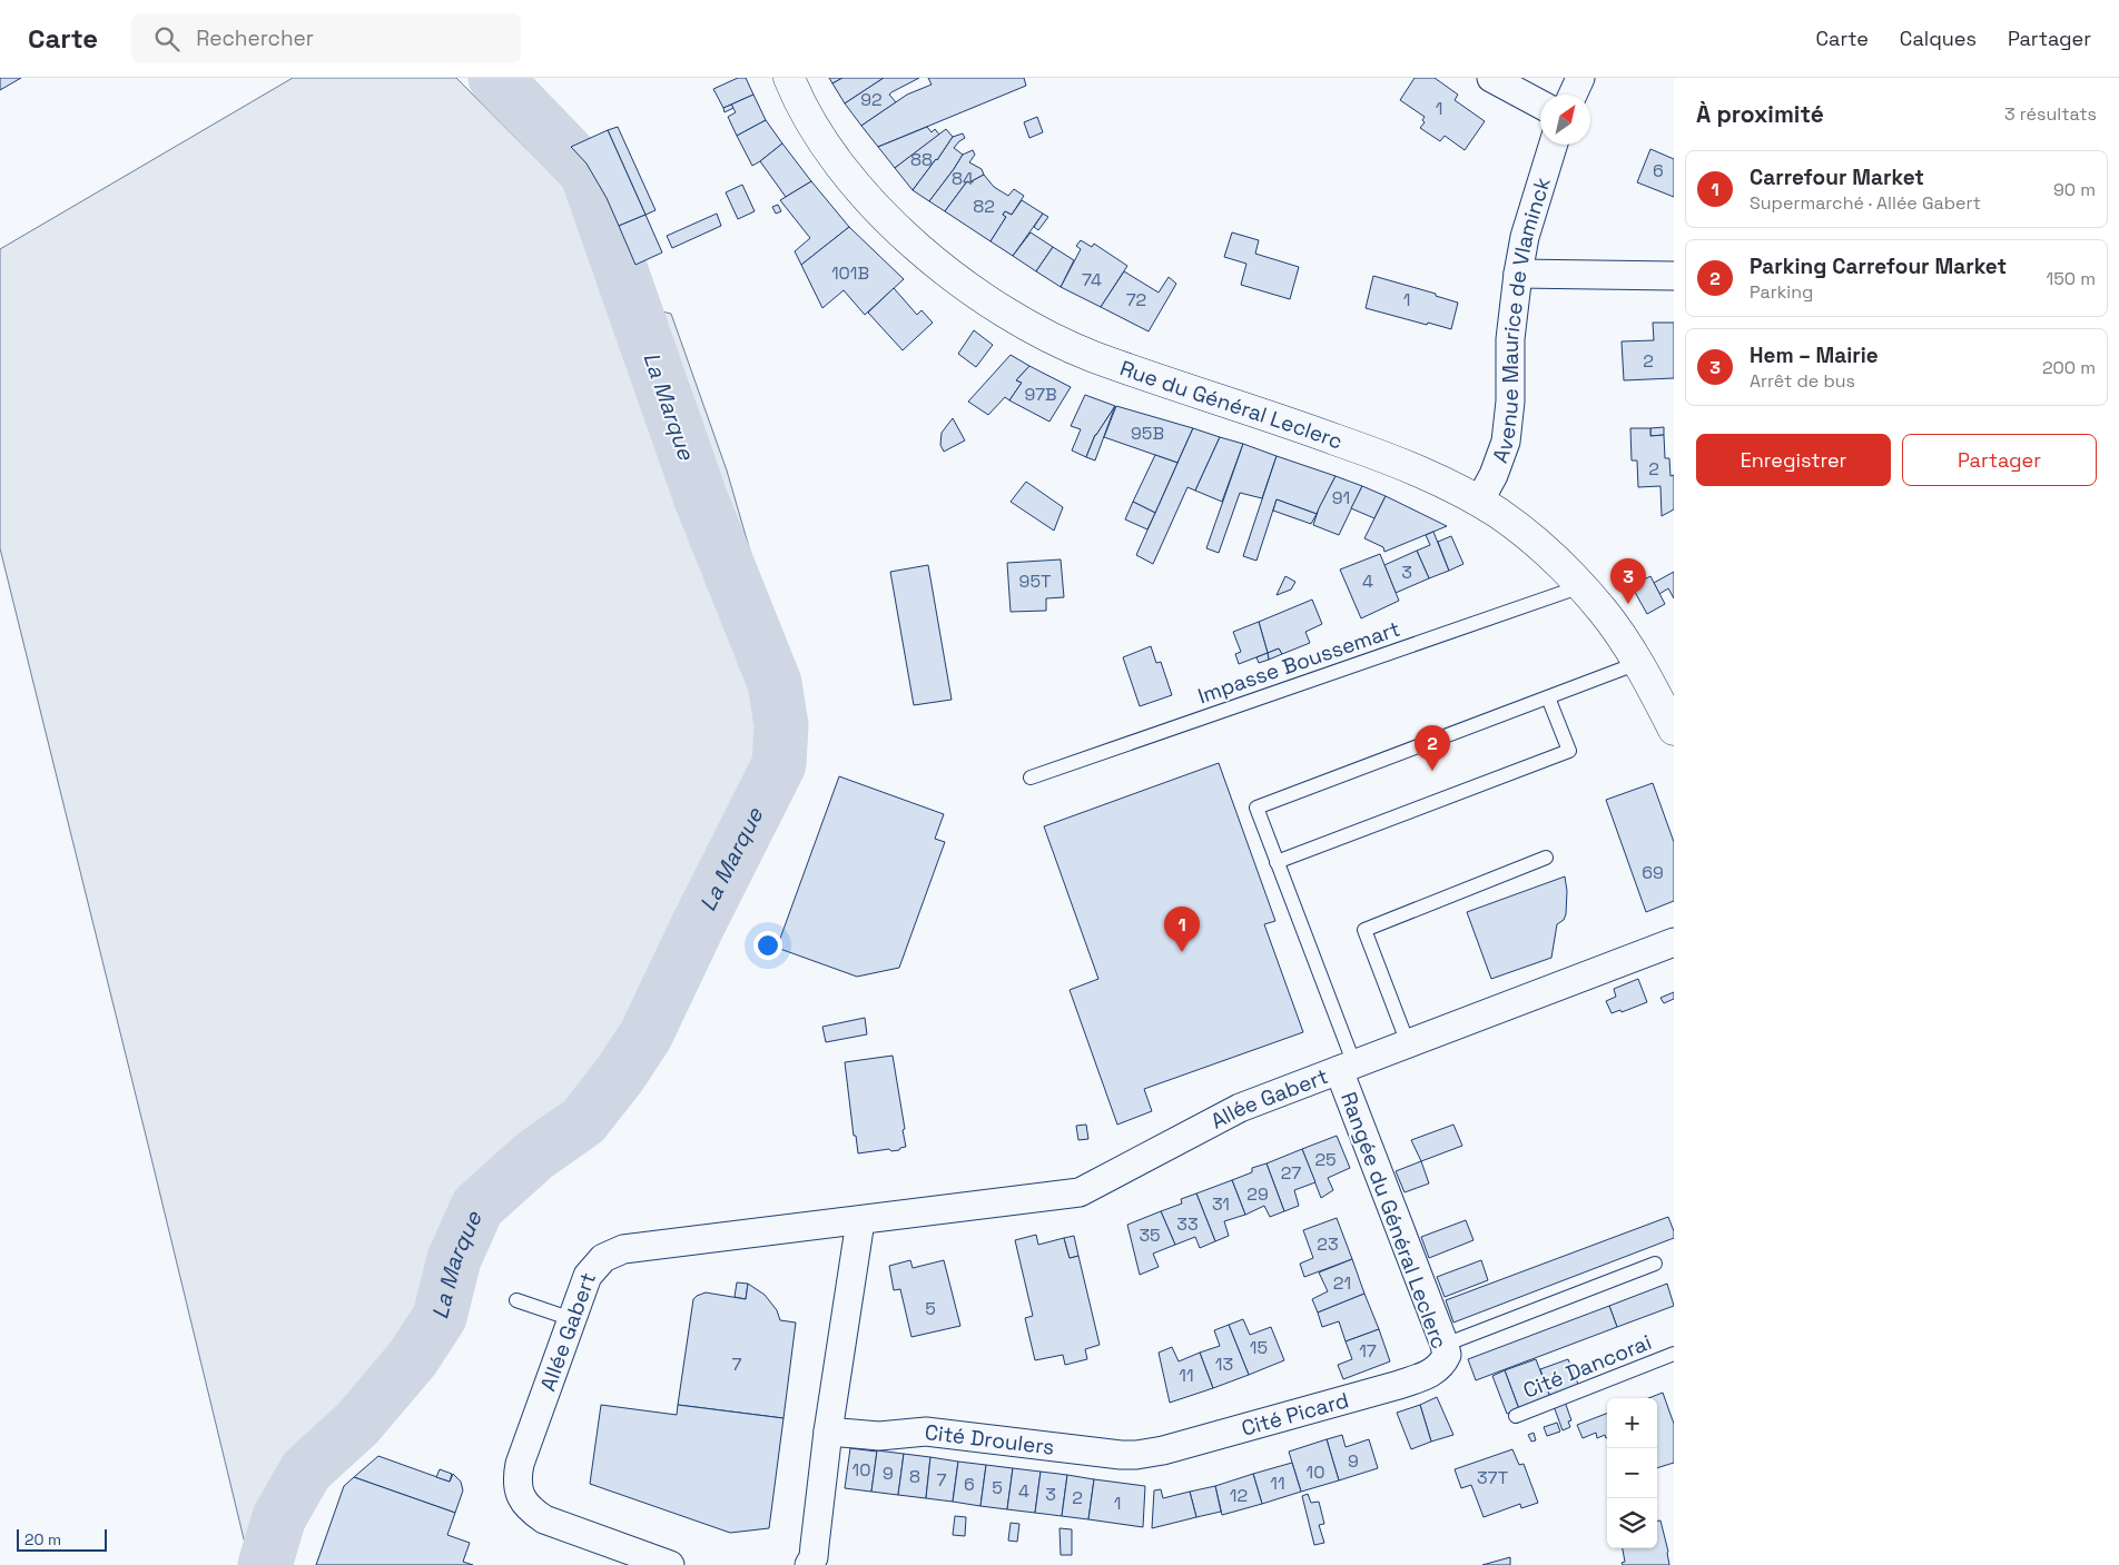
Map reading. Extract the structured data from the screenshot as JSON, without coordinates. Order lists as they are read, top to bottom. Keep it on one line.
{"streets":{"street":["Avenue Maurice de Vlaminck","Rue du Général Leclerc","Allée Gabert","Rangée du Général Leclerc","Cité Picard","Cité Droulers"],"lane":["Impasse Boussemart","Cité Dancorai"]},"crossings":[["Avenue Maurice de Vlaminck","Rue du Général Leclerc"],["Rue du Général Leclerc","Impasse Boussemart"],["Allée Gabert","Rangée du Général Leclerc"],["Rangée du Général Leclerc","Cité Picard"],["Cité Picard","Cité Droulers"]],"water":["La Marque"],"house_numbers":["92","1","88","6","84","82","101B","74","72","1","2","97B","95B","2","91","3","95T","4","69","25","27","29","31","33","35","23","21","5","15","17","7","13","11","9","10","10","9","8","37T","7","11","6","5","4","3","12","2","1"],"scale_bar":"20 m","north":"top right","page":{"header":"Carte","search":"Rechercher","nav":["Carte","Calques","Partager"],"heading":["À proximité","3 résultats"],"list":[{"mark":"1","name":"Carrefour Market","note":"Supermarché · Allée Gabert","value":"90 m"},{"mark":"2","name":"Parking Carrefour Market","note":"Parking","value":"150 m"},{"mark":"3","name":"Hem – Mairie","note":"Arrêt de bus","value":"200 m"}],"buttons":["Enregistrer","Partager"],"pins":["3","2","1"],"map_buttons":["+","−"],"scale":"20 m"}}
